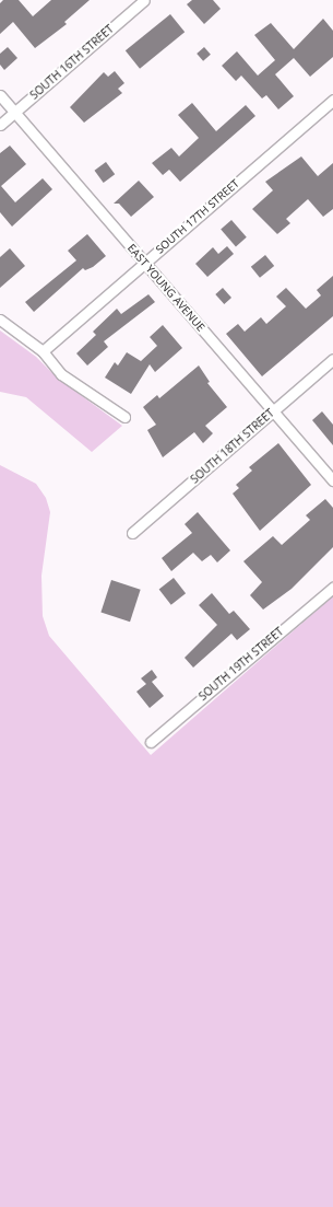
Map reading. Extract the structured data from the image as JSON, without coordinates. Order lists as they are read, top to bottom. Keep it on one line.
{"streets":{"street":["SOUTH 16TH STREET","SOUTH 17TH STREET","EAST YOUNG AVENUE","SOUTH 18TH STREET","SOUTH 19TH STREET"]},"crossings":[["SOUTH 16TH STREET","EAST YOUNG AVENUE"],["SOUTH 17TH STREET","EAST YOUNG AVENUE"],["EAST YOUNG AVENUE","SOUTH 18TH STREET"]]}
